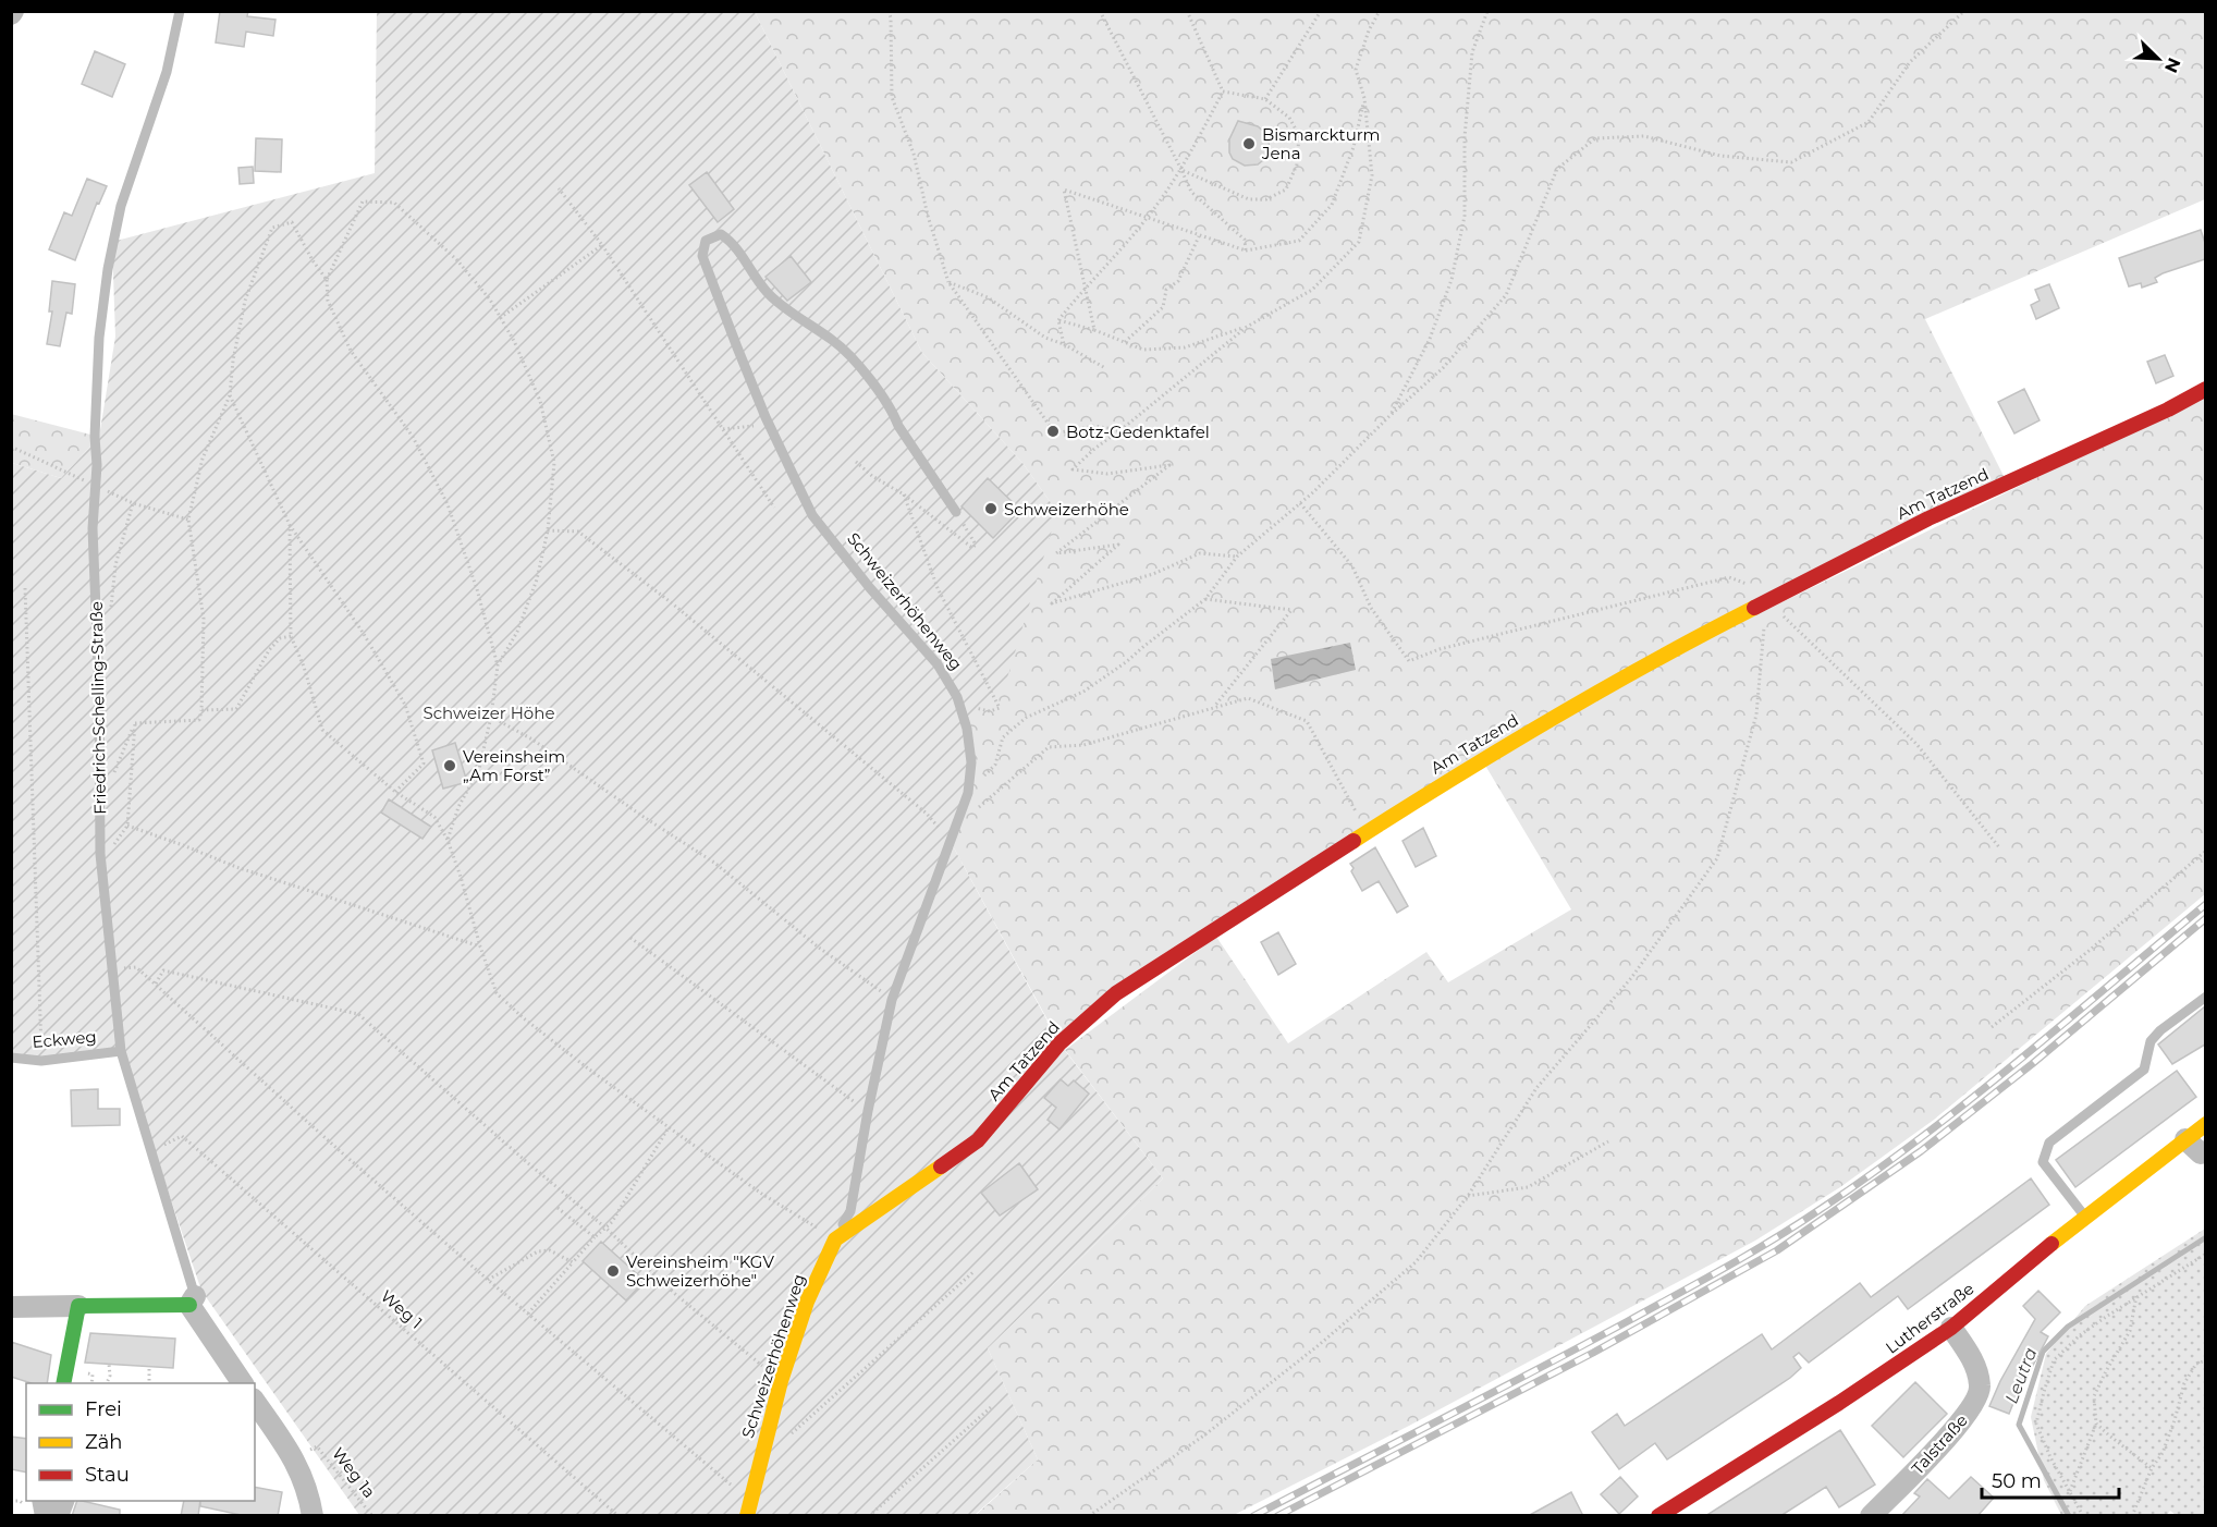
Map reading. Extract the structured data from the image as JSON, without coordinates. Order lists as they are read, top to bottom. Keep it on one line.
{"streets":{"street":["Am Tatzend","Schweizerhöhenweg","Friedrich-Schelling-Straße","Lutherstraße","Talstraße"],"lane":["Eckweg"],"path":["Weg 1","Weg 1a"]},"crossings":[["Am Tatzend","Schweizerhöhenweg"],["Friedrich-Schelling-Straße","Eckweg"],["Lutherstraße","Talstraße"]],"water":["Leutra"],"parks":["Schweizer Höhe"],"places":["Bismarckturm Jena","Botz-Gedenktafel","Schweizerhöhe","Vereinsheim „Am Forst”","Vereinsheim \"KGV Schweizerhöhe\""],"legend":["Frei","Zäh","Stau"],"scale_bar":"50 m","north":"bottom right"}
